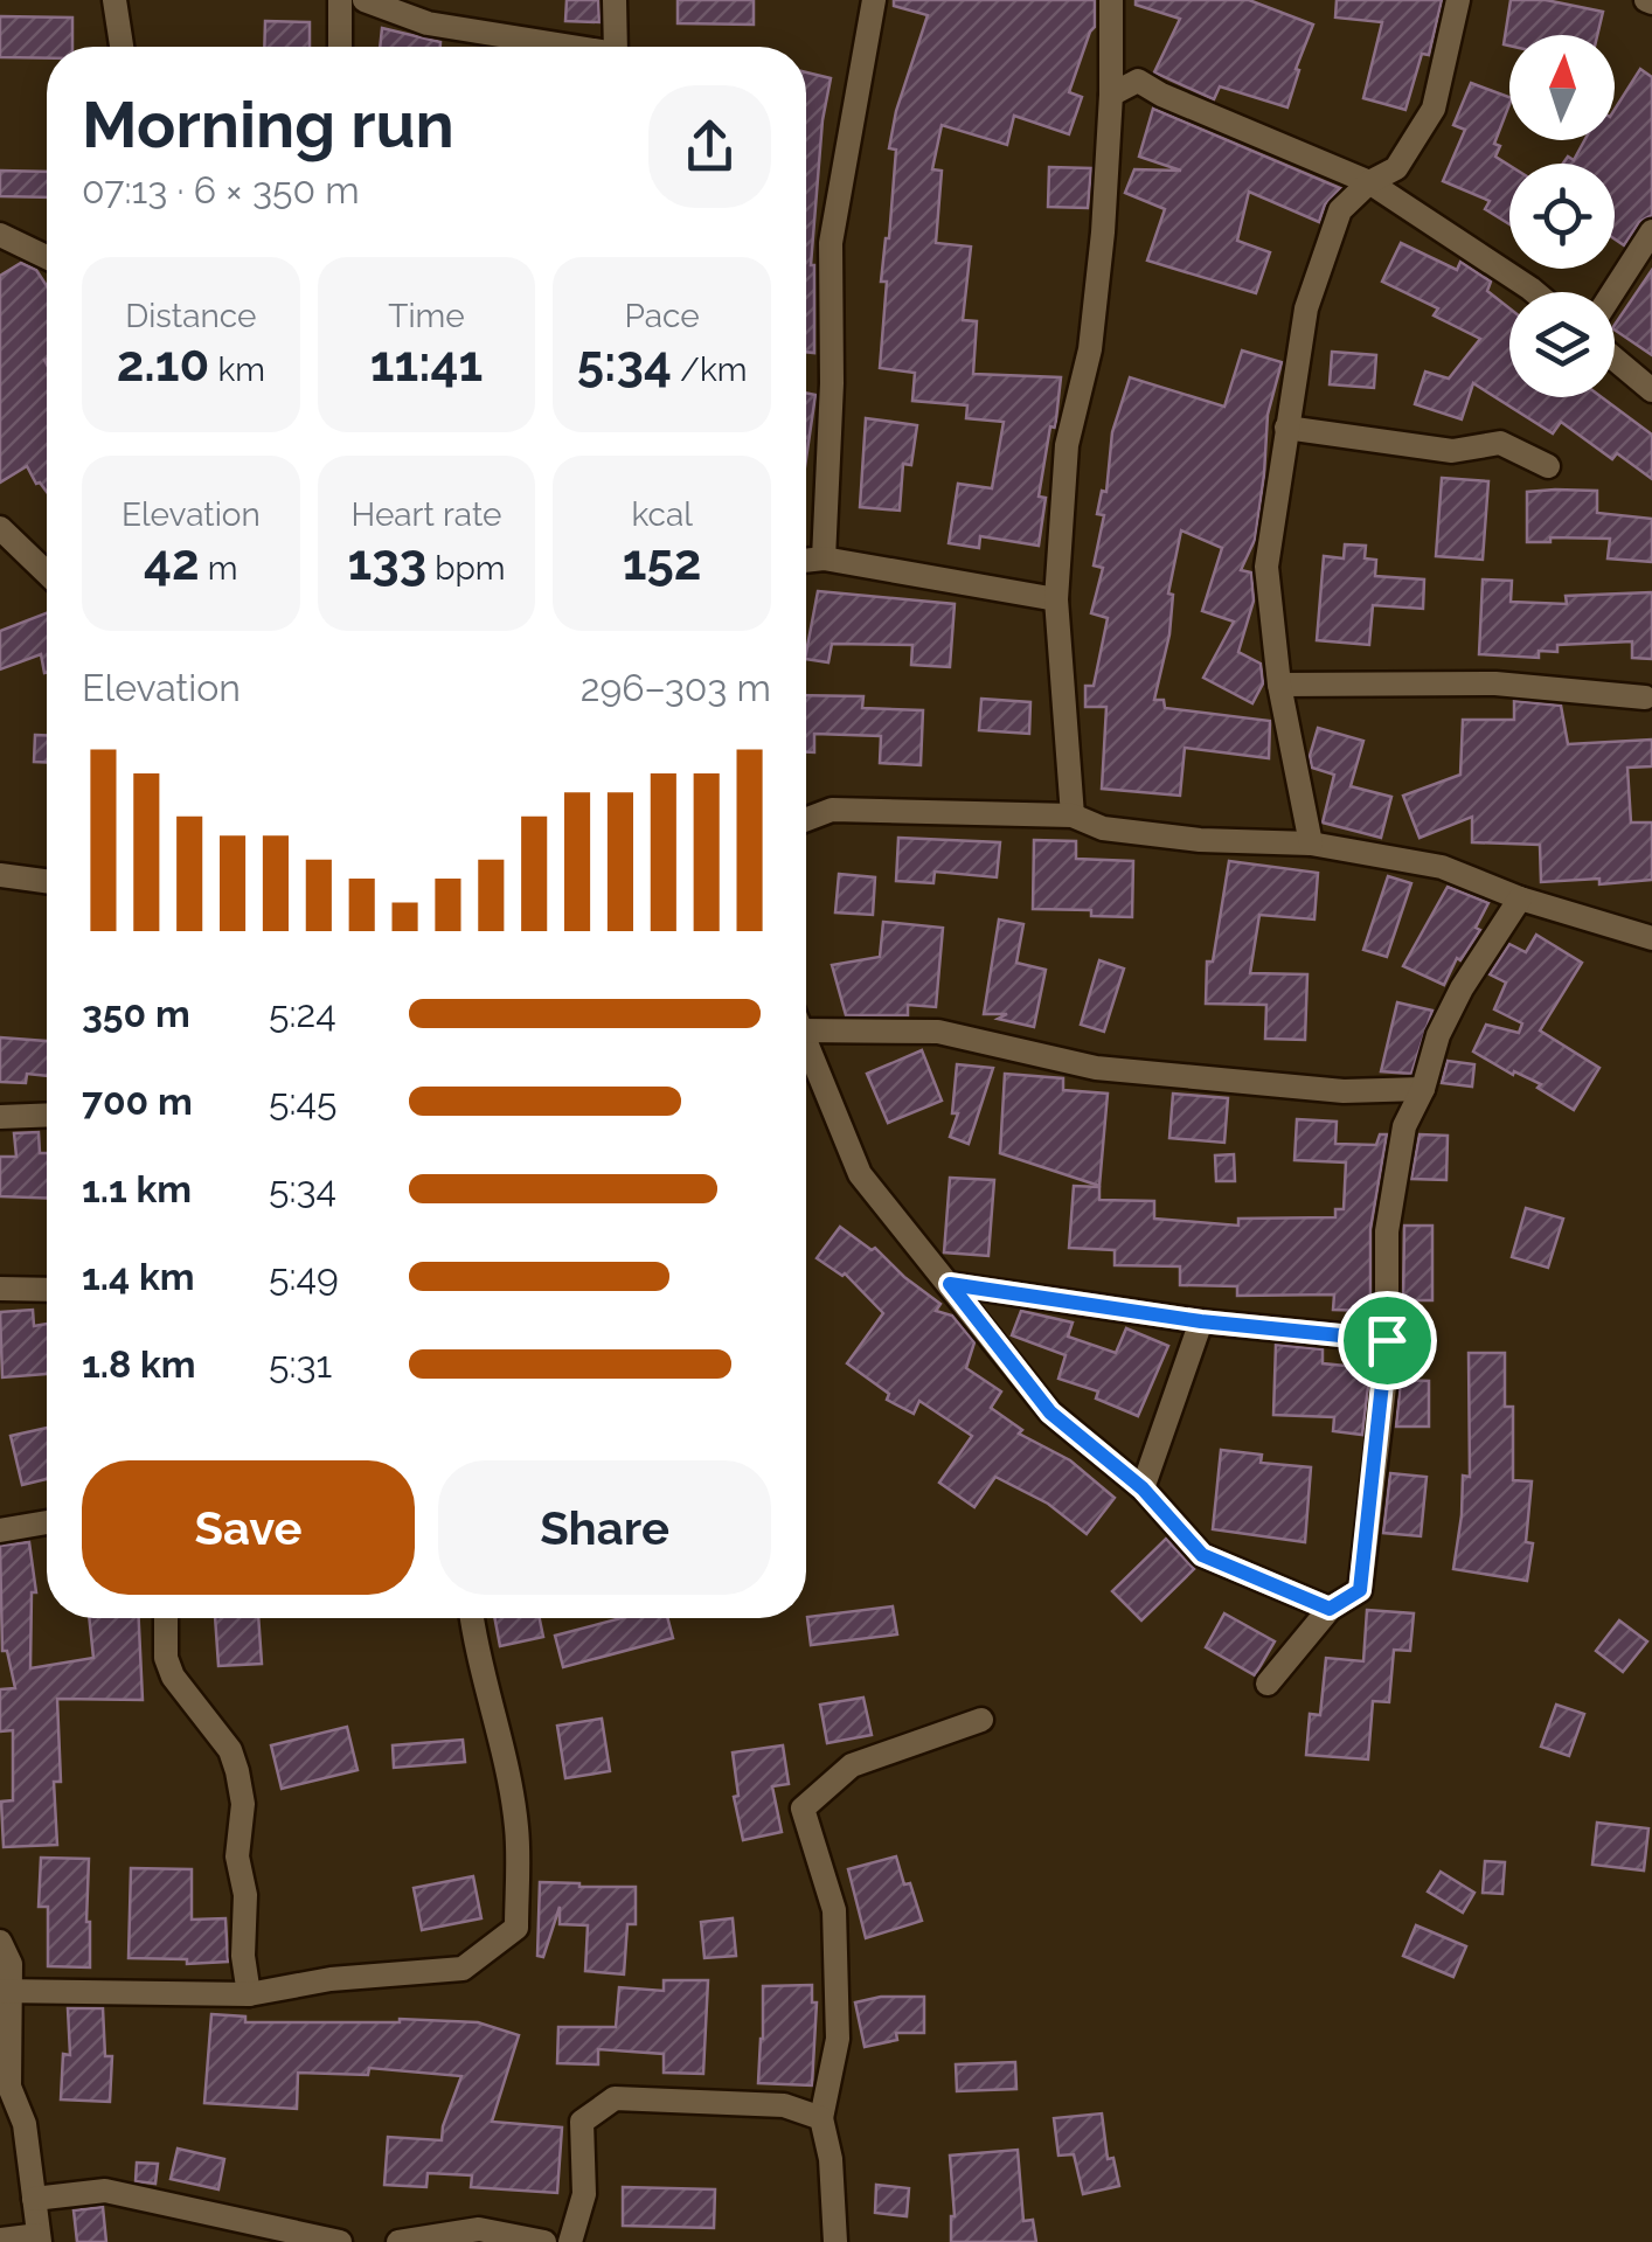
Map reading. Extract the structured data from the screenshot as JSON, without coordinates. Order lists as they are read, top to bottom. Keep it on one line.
{"north":"top","page":{"heading":["Morning run","07:13 · 6 × 350 m"],"stats":[["Distance","2.10 km"],["Time","11:41"],["Pace","5:34 /km"],["Elevation","42 m"],["Heart rate","133 bpm"],["kcal","152"]],"chart":["Elevation","296–303 m"],"list":[{"name":"350 m","note":"5:24"},{"name":"700 m","note":"5:45"},{"name":"1.1 km","note":"5:34"},{"name":"1.4 km","note":"5:49"},{"name":"1.8 km","note":"5:31"}],"buttons":["Save","Share"]}}
